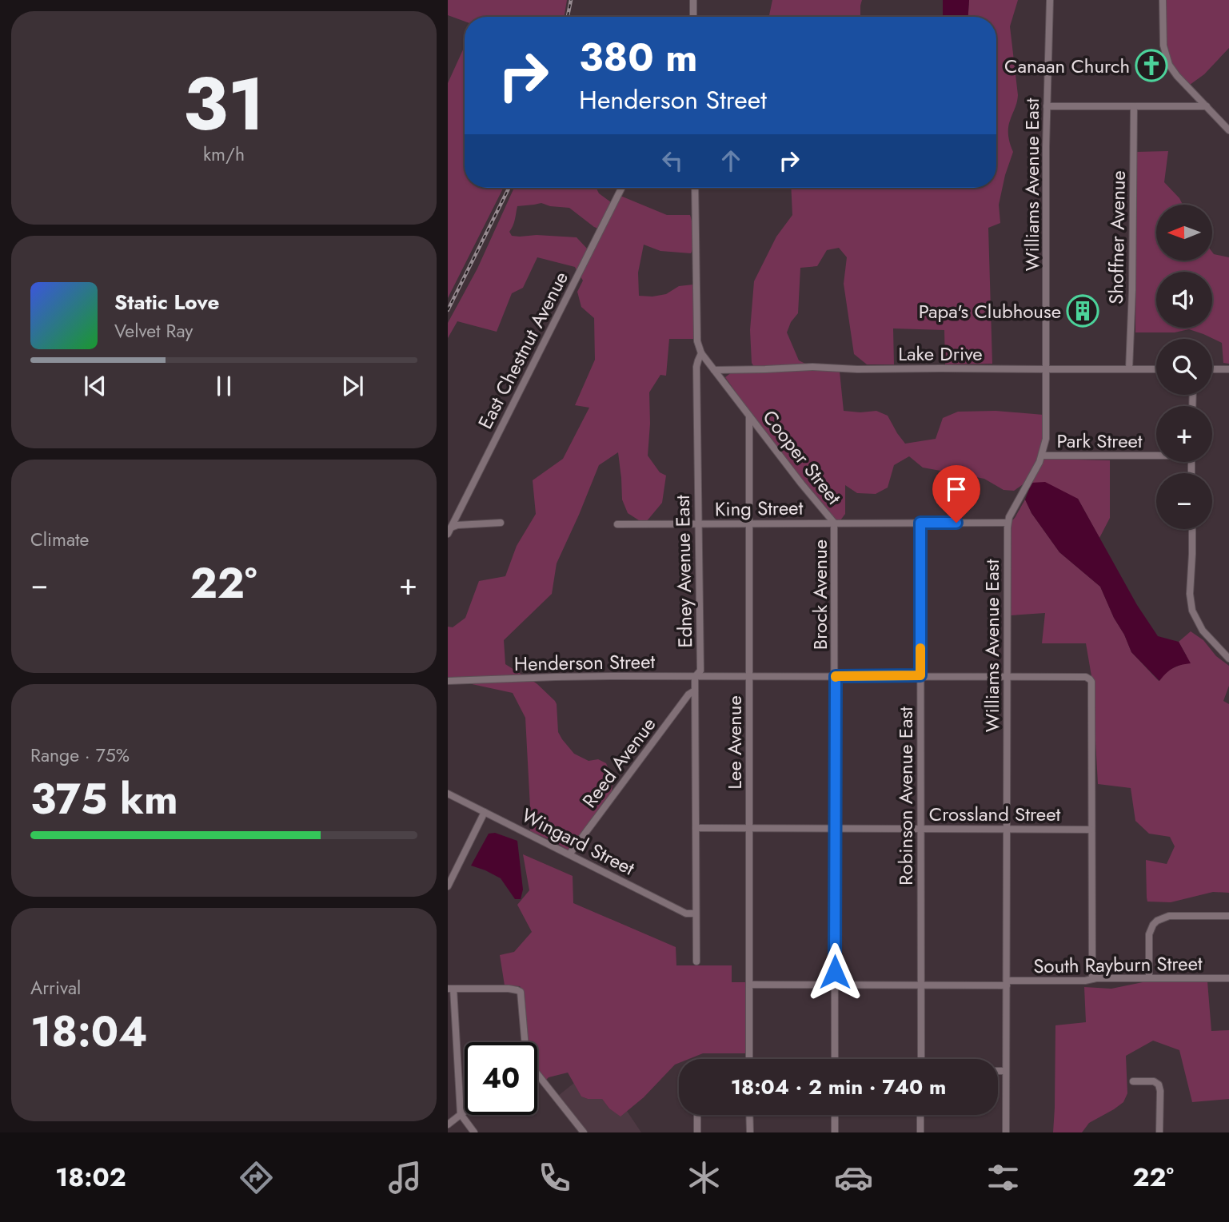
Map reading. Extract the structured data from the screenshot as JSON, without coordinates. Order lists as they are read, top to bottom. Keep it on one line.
{"streets":{"street":["Williams Avenue East","Shoffner Avenue","East Chestnut Avenue","Lake Drive","Park Street","Cooper Street","King Street","Edney Avenue East","Brock Avenue","Henderson Street","Lee Avenue","Reed Avenue","Robinson Avenue East","Crossland Street","Wingard Street","South Rayburn Street"]},"crossings":[["Williams Avenue East","Lake Drive"],["Williams Avenue East","Park Street"],["Williams Avenue East","Cooper Street"],["Williams Avenue East","Henderson Street"],["Williams Avenue East","Crossland Street"],["Williams Avenue East","South Rayburn Street"],["Shoffner Avenue","Lake Drive"],["Lake Drive","Cooper Street"],["Cooper Street","King Street"],["Cooper Street","Edney Avenue East"],["Cooper Street","Brock Avenue"],["Cooper Street","Lee Avenue"],["Cooper Street","Robinson Avenue East"],["King Street","Edney Avenue East"],["King Street","Brock Avenue"],["King Street","Lee Avenue"],["Edney Avenue East","Henderson Street"],["Edney Avenue East","Reed Avenue"],["Edney Avenue East","Crossland Street"],["Edney Avenue East","Wingard Street"],["Brock Avenue","Henderson Street"],["Brock Avenue","Crossland Street"],["Brock Avenue","South Rayburn Street"],["Henderson Street","Lee Avenue"],["Henderson Street","Robinson Avenue East"],["Henderson Street","Crossland Street"],["Lee Avenue","Crossland Street"],["Lee Avenue","South Rayburn Street"],["Reed Avenue","Wingard Street"],["Robinson Avenue East","Crossland Street"],["Robinson Avenue East","South Rayburn Street"]],"places":{"church":["Canaan Church"],"building":["Papa's Clubhouse"]},"north":"left","page":{"tile":[["31","km/h"],"Climate",["Range · 75%","375 km"],["Arrival","18:04"]],"turn":["380 m","Henderson Street"],"map_buttons":["+","−"],"song":["Static Love","Velvet Ray"],"heat":["−","22°","+"],"limit":"40","trip":"18:04 · 2 min · 740 m","tabs":["18:02","22°"]}}
